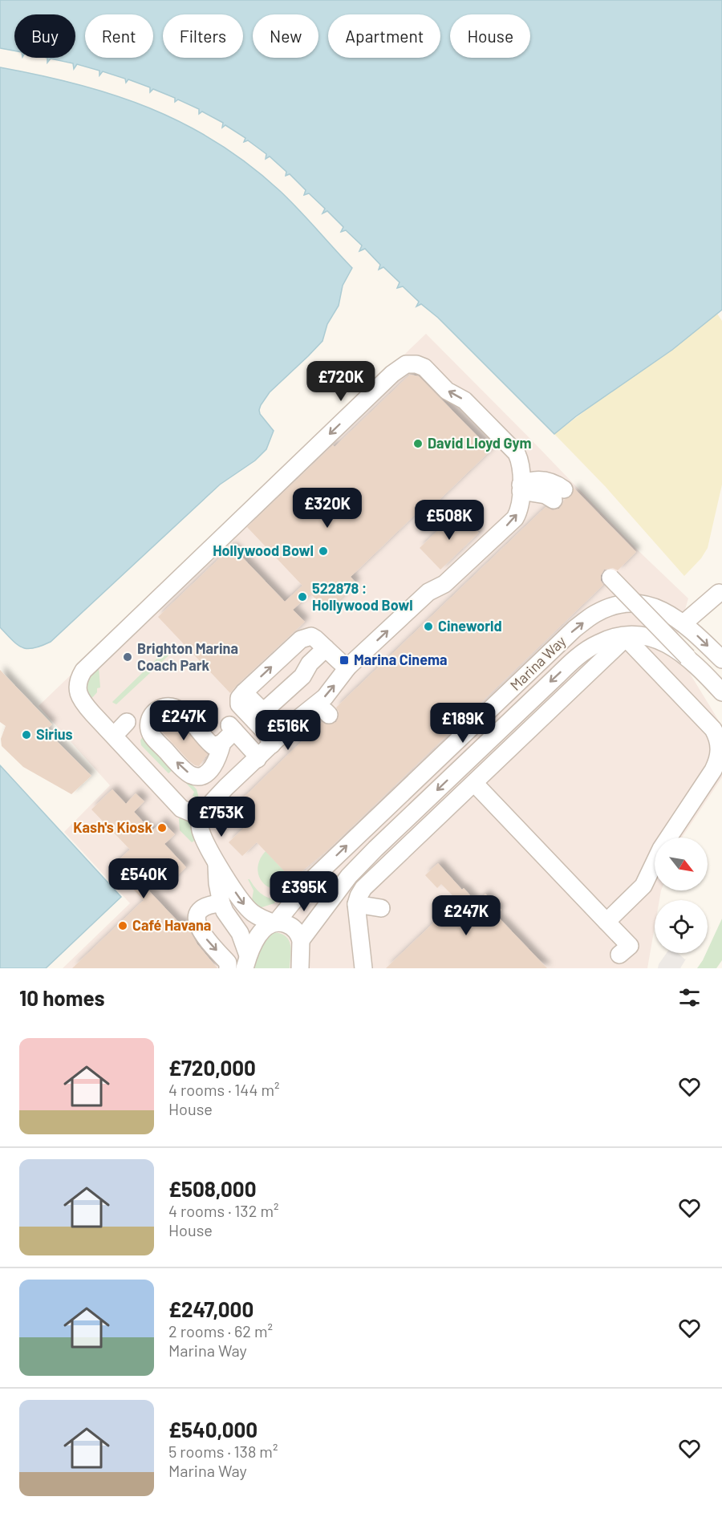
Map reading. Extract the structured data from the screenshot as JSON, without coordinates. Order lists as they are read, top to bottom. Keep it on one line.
{"streets":{"street":["Marina Way"]},"places":{"other":["David Lloyd Gym","Hollywood Bowl","522878 : Hollywood Bowl","Cineworld","Brighton Marina Coach Park","Sirius","Kash's Kiosk","Café Havana"],"transit":["Marina Cinema"]},"north":"bottom right","page":{"chip":["Buy","Rent","Filters","New","Apartment","House"],"price":["£720K","£320K","£508K","£247K","£189K","£516K","£753K","£540K","£395K","£247K"],"heading":"10 homes","list":[{"name":"£720,000","note":"4 rooms · 144 m² · House"},{"name":"£508,000","note":"4 rooms · 132 m² · House"},{"name":"£247,000","note":"2 rooms · 62 m² · Marina Way"},{"name":"£540,000","note":"5 rooms · 138 m² · Marina Way"}]}}
